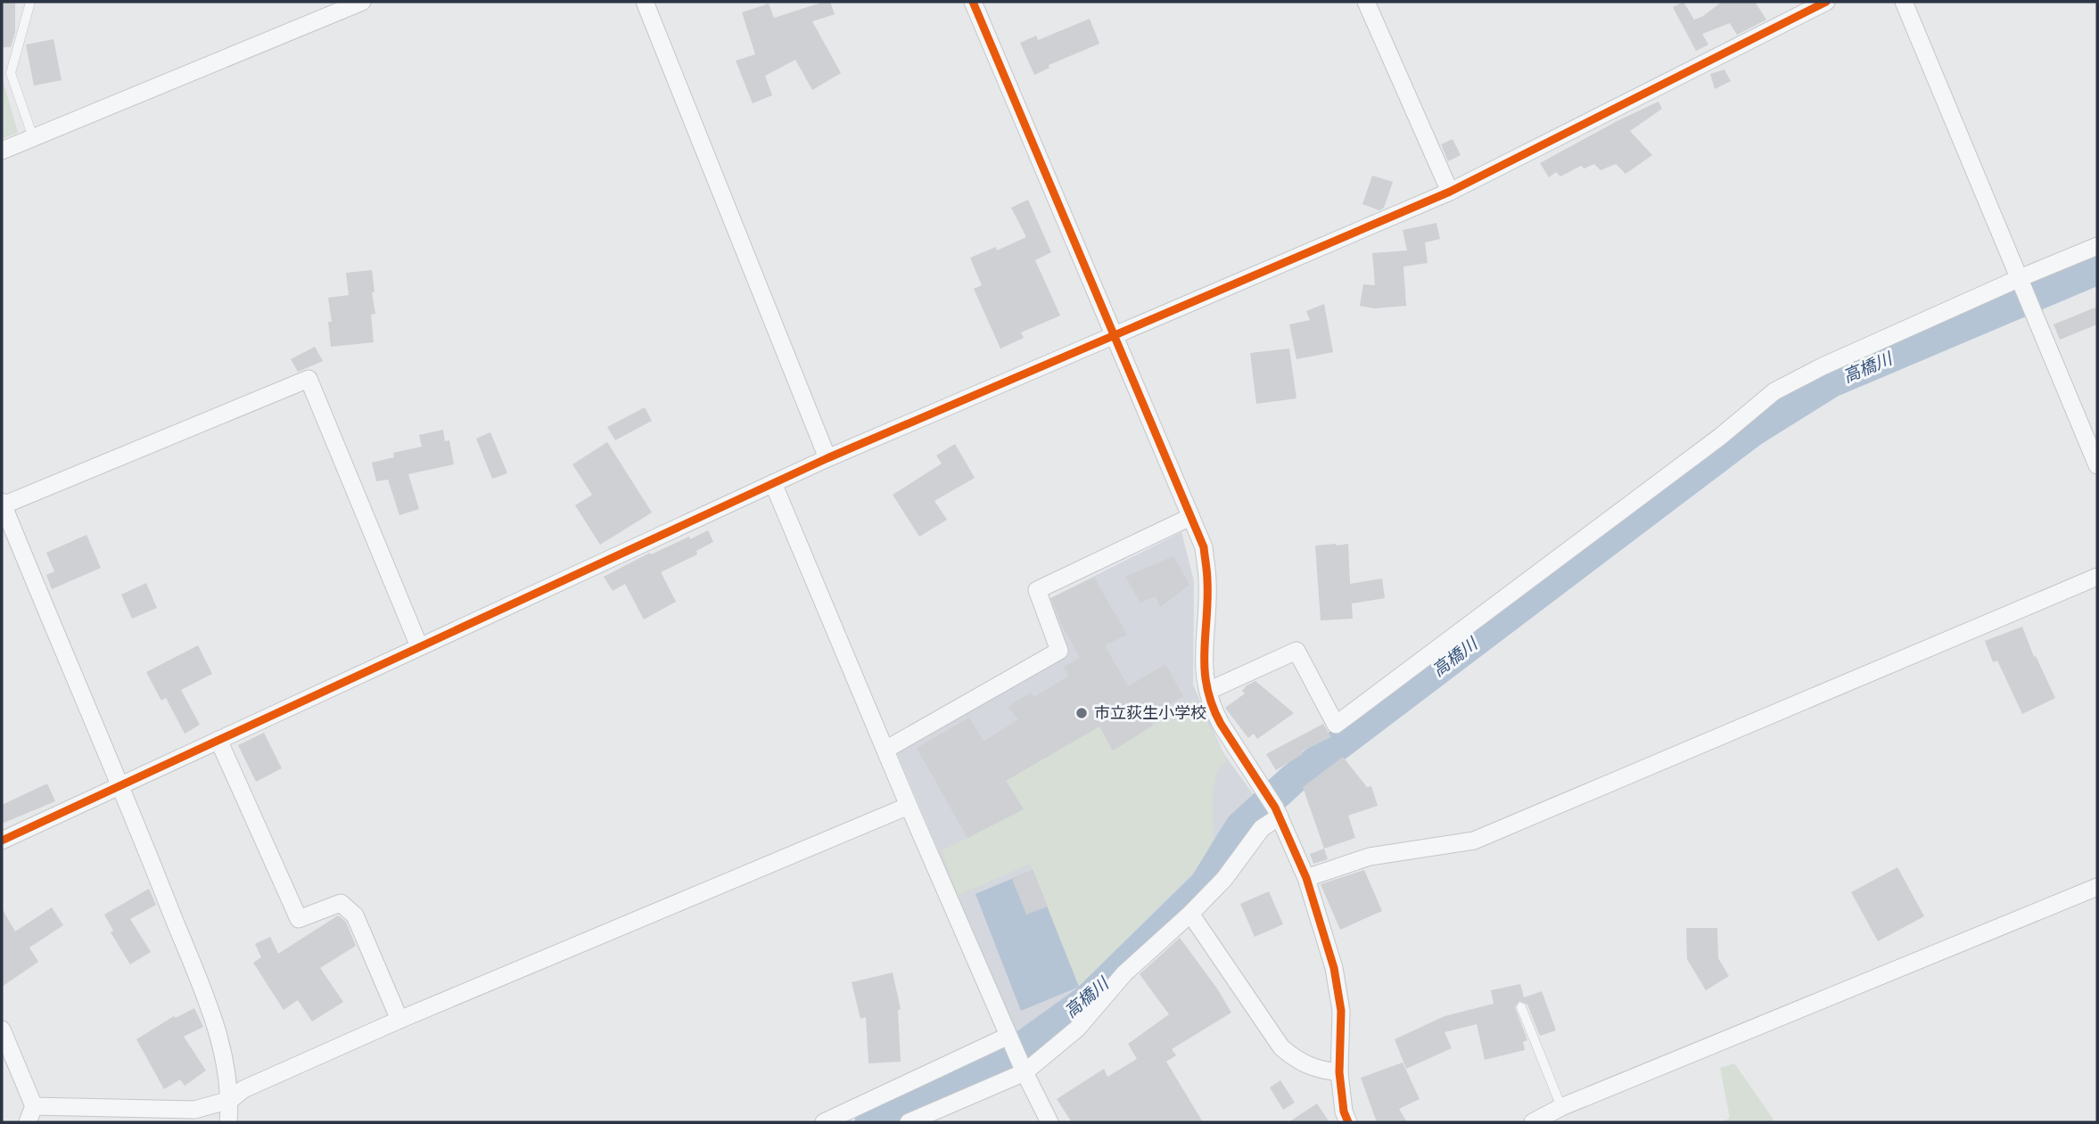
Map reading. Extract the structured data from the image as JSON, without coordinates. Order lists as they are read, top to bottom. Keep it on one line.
{"water":["高橋川"],"places":["市立荻生小学校"]}
